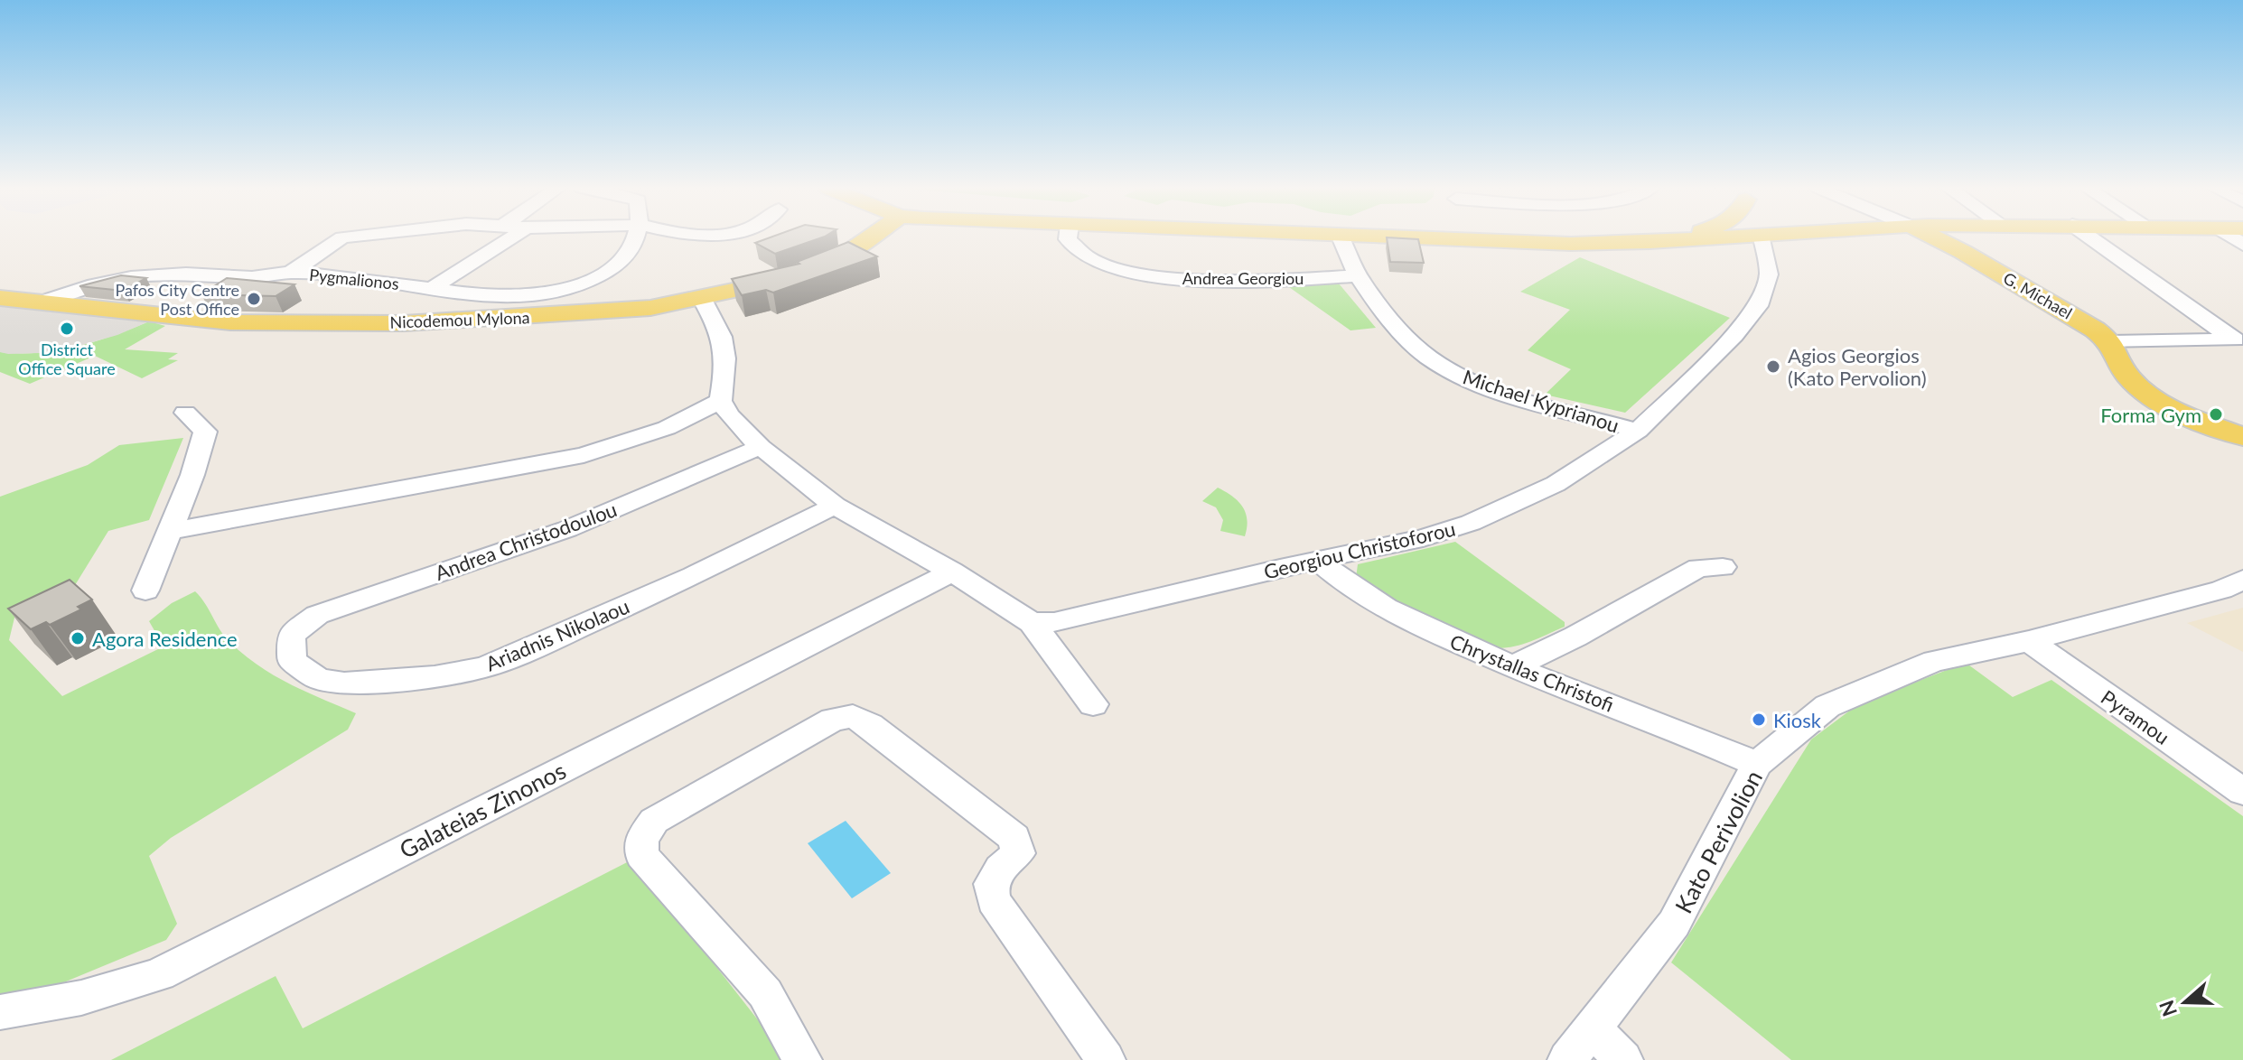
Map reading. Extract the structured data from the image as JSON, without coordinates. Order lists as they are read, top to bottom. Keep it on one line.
{"streets":{"main road":["G. Michael","Nicodemou Mylona"],"street":["Andrea Georgiou","Pygmalionos","Michael Kyprianou","Andrea Christodoulou","Georgiou Christoforou","Ariadnis Nikolaou","Chrystallas Christofi","Pyramou","Galateias Zinonos","Kato Perivolion"]},"crossings":[["Andrea Georgiou","Michael Kyprianou"],["Pygmalionos","Nicodemou Mylona"],["Michael Kyprianou","Georgiou Christoforou"],["Andrea Christodoulou","Ariadnis Nikolaou"],["Georgiou Christoforou","Chrystallas Christofi"],["Chrystallas Christofi","Kato Perivolion"],["Pyramou","Kato Perivolion"]],"places":["Pafos City Centre Post Office","District Office Square","Agios Georgios (Kato Pervolion)","Forma Gym","Agora Residence","Kiosk"],"north":"left"}
